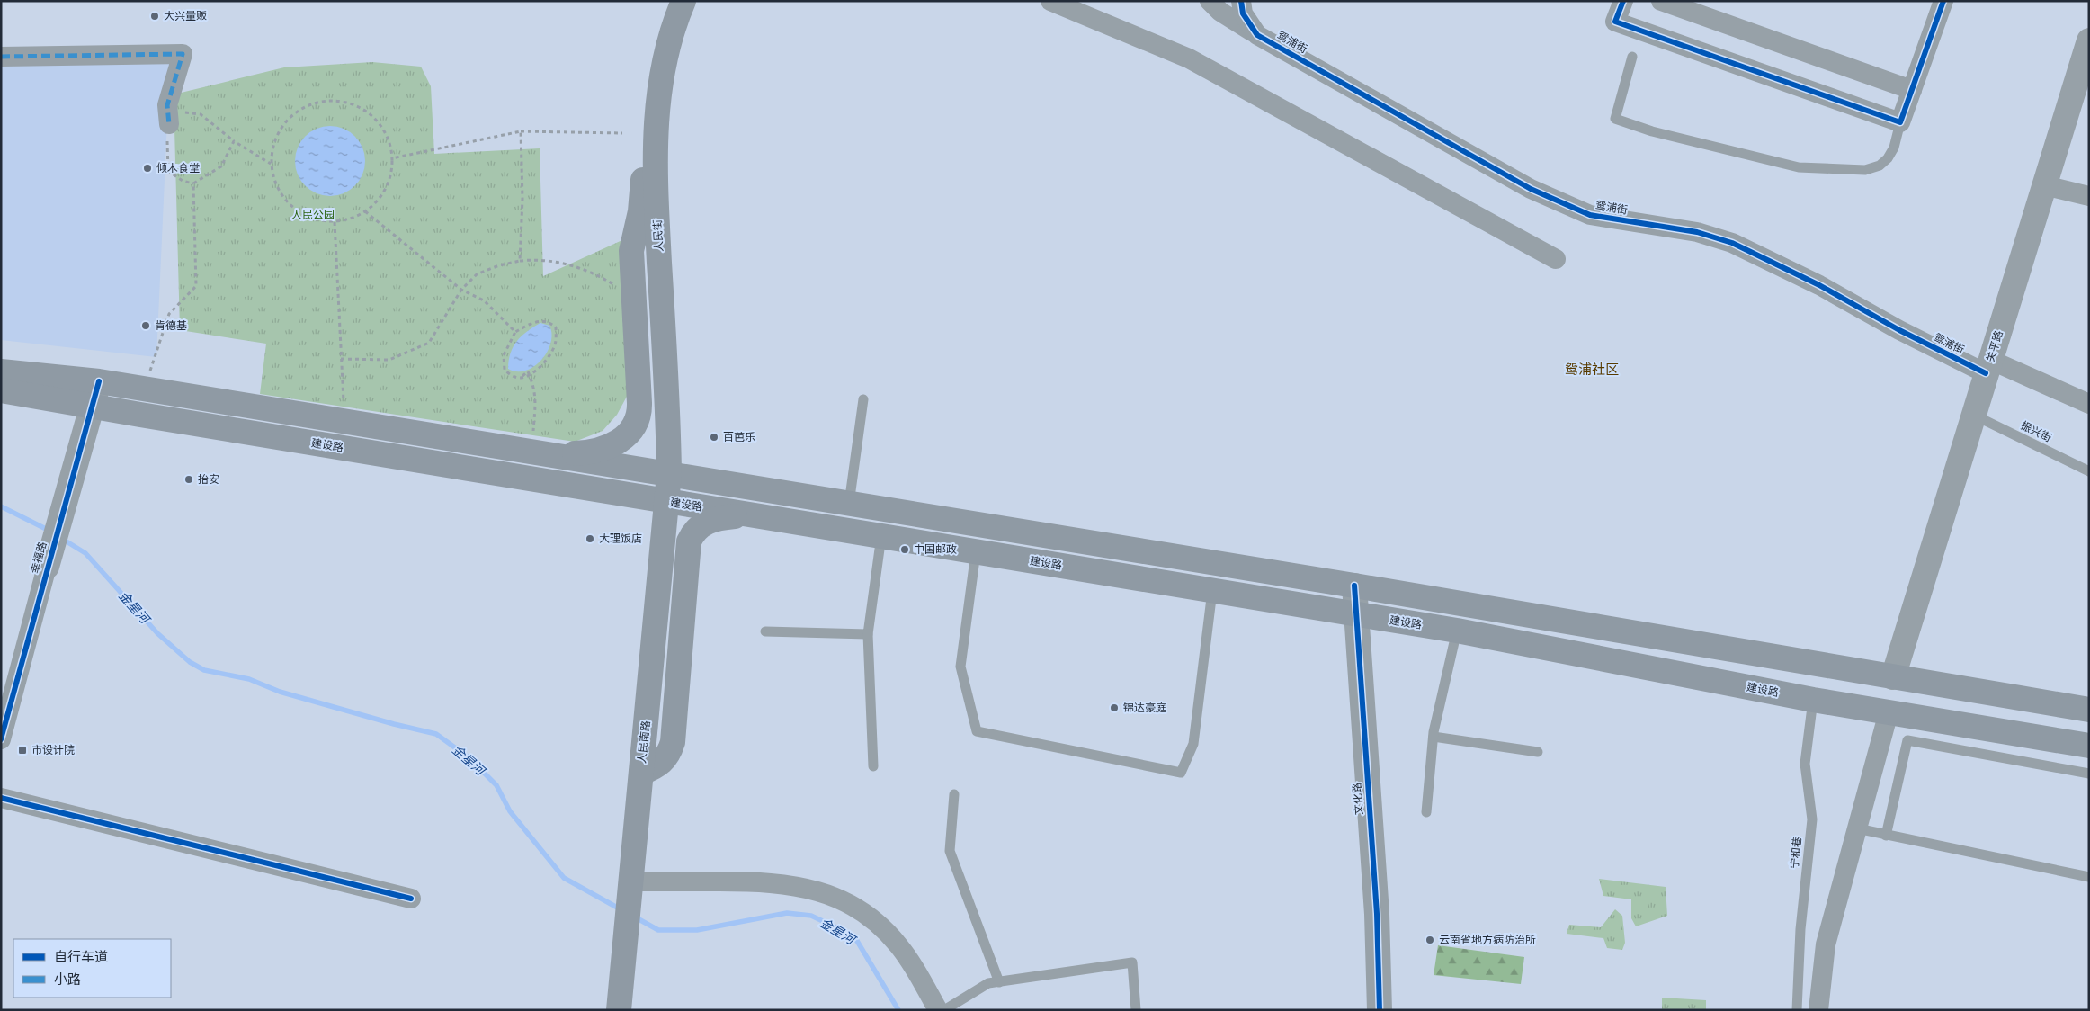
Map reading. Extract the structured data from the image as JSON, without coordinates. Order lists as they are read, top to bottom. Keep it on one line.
{"streets":{"main road":["人民街","建设路","人民南路"],"street":["鸳浦街","关平路","幸福路","文化路"],"lane":["振兴街","宁和巷"]},"crossings":[["鸳浦街","关平路"],["人民街","人民南路"],["关平路","振兴街"],["建设路","幸福路"],["建设路","人民南路"],["建设路","文化路"],["建设路","宁和巷"]],"districts":["鸳浦社区"],"water":["金星河"],"parks":["人民公园"],"places":{"other":["大兴量贩","倾木食堂","肯德基","百芭乐","抬安","大理饭店","中国邮政","锦达豪庭","云南省地方病防治所"],"transit":["市设计院"]},"legend":["自行车道","小路"]}
